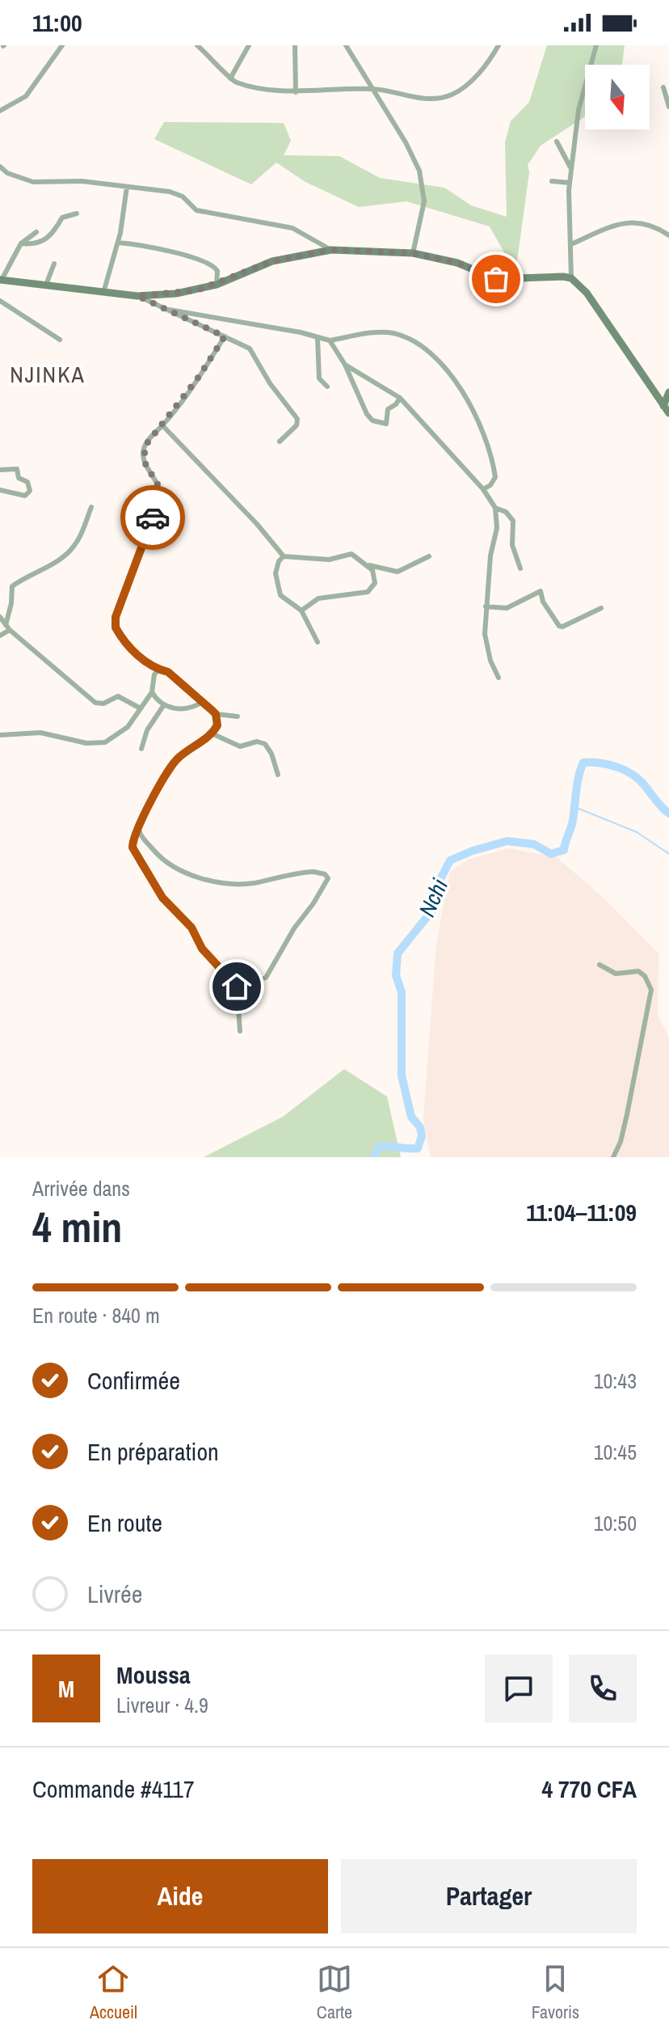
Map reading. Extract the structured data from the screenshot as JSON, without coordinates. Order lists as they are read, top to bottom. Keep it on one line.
{"districts":["NJINKA"],"water":["Nchi"],"north":"bottom","page":{"status":"11:00","heading":["4 min","Arrivée dans","11:04–11:09"],"panel":["Moussa","Livreur · 4.9","Commande #4117","4 770 CFA"],"bar":"En route · 840 m","list":[["Confirmée","10:43"],["En préparation","10:45"],["En route","10:50"],"Livrée"],"round":"M","buttons":["Aide","Partager"],"tabs":["Accueil","Carte","Favoris"]}}
